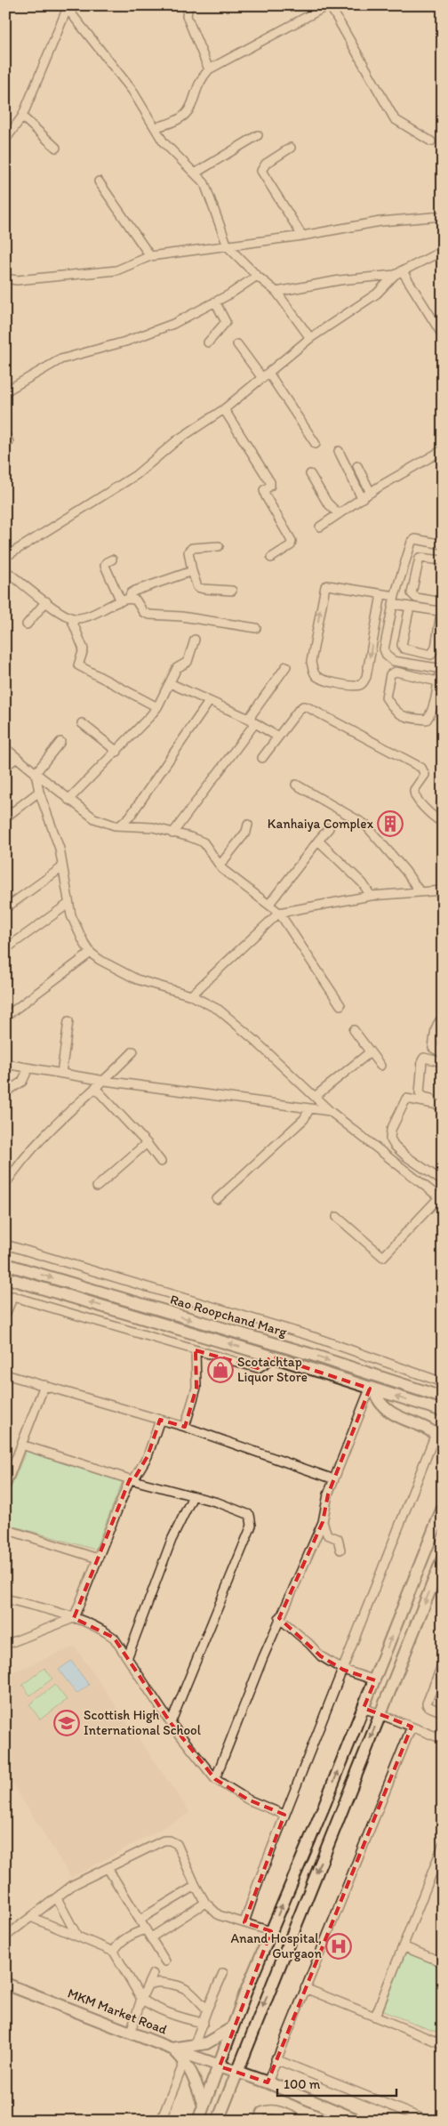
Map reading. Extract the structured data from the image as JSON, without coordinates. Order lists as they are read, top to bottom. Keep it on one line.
{"streets":{"main road":["Rao Roopchand Marg","MKM Market Road"]},"places":{"building":["Kanhaiya Complex"],"shop":["Scotachtap Liquor Store"],"school or university":["Scottish High International School"],"hospital":["Anand Hospital, Gurgaon"]},"scale_bar":"100 m"}
